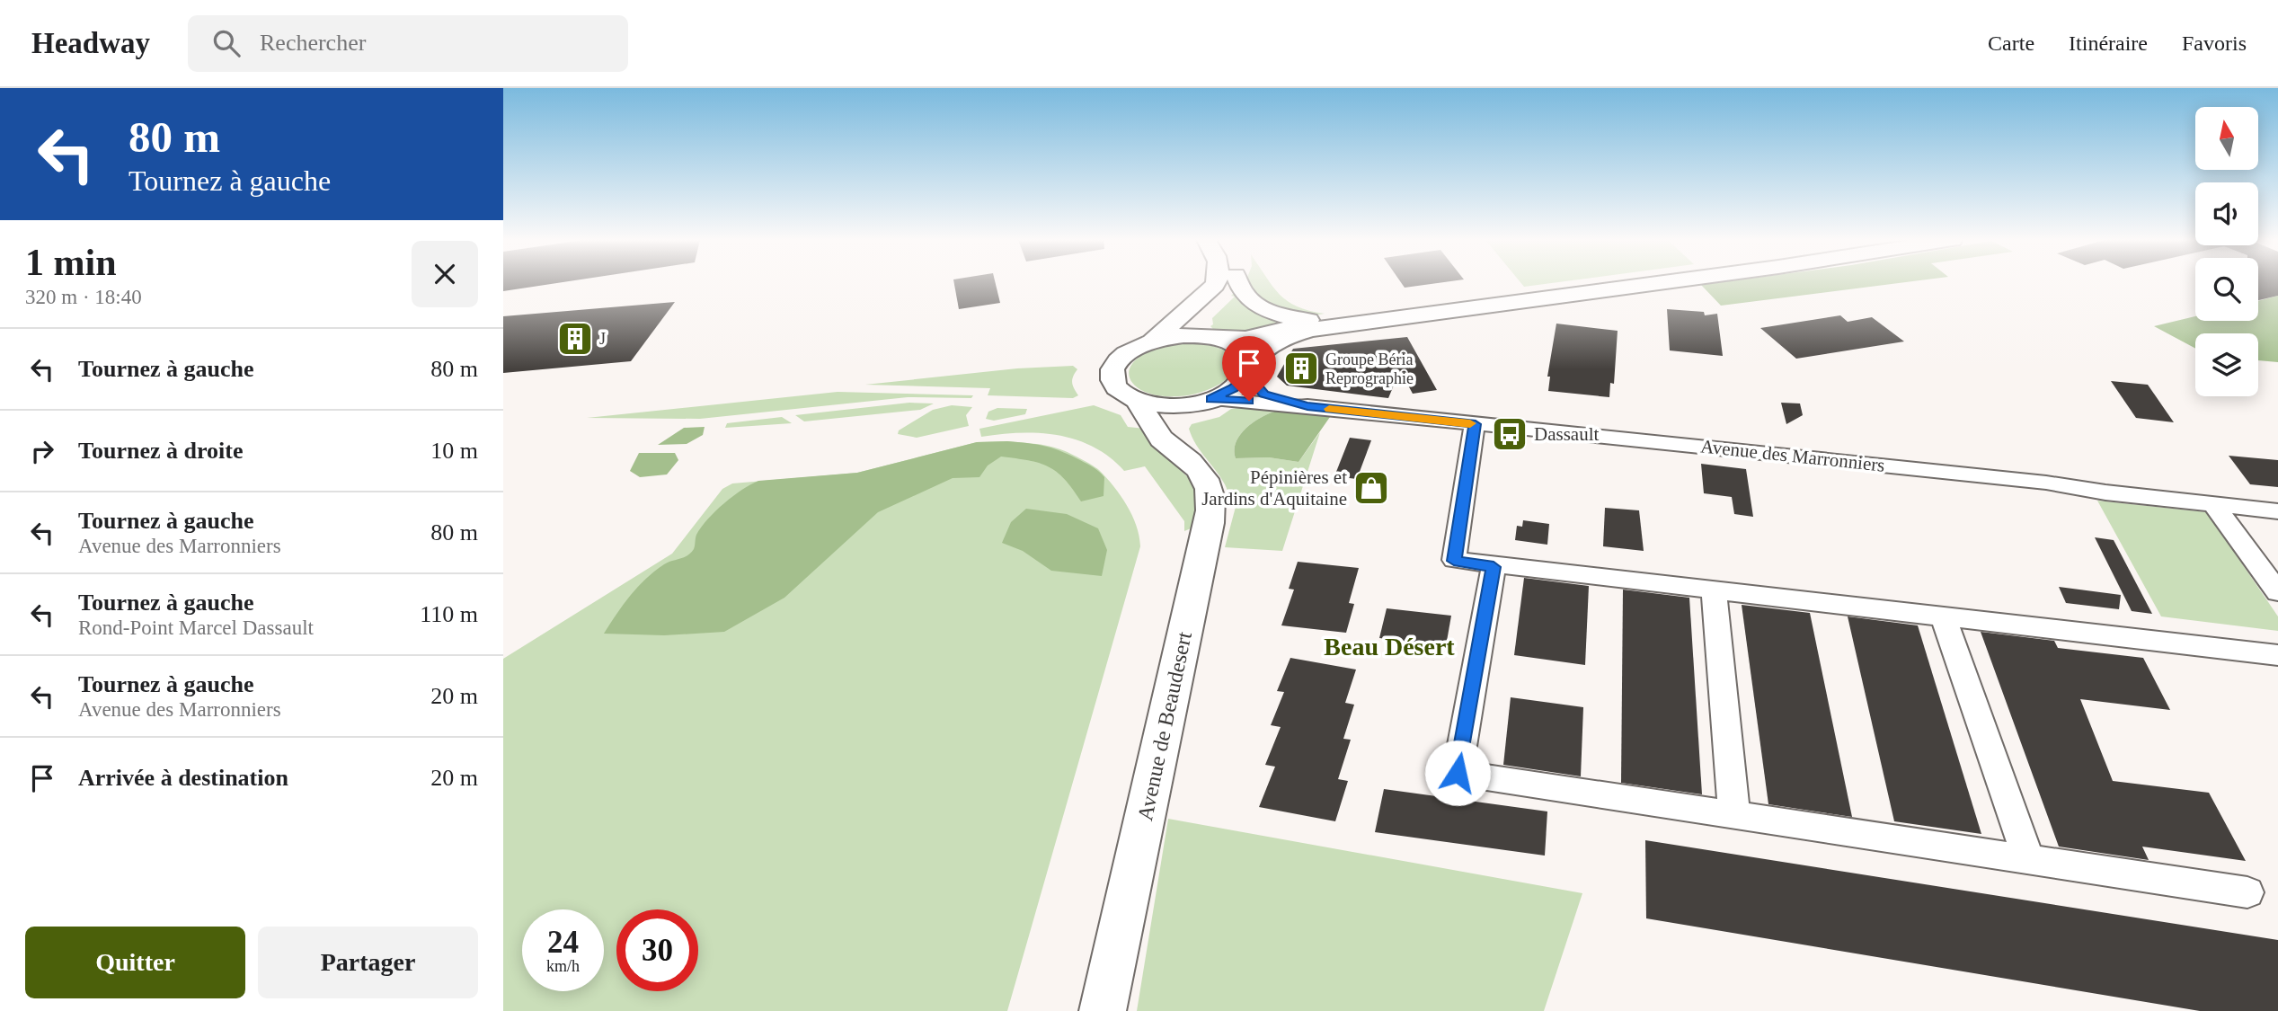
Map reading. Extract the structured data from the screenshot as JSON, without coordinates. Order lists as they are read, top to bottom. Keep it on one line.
{"streets":{"main road":["Avenue de Beaudesert"],"street":["Avenue des Marronniers"]},"districts":["Beau Désert"],"places":{"building":["J","Groupe Béria Reprographie"],"bus stop":["Dassault"],"shop":["Pépinières et Jardins d'Aquitaine"]},"north":"top","page":{"header":"Headway","search":"Rechercher","nav":["Carte","Itinéraire","Favoris"],"turn":["80 m","Tournez à gauche"],"heading":["1 min","320 m · 18:40"],"list":[{"name":"Tournez à gauche","value":"80 m"},{"name":"Tournez à droite","value":"10 m"},{"name":"Tournez à gauche","note":"Avenue des Marronniers","value":"80 m"},{"name":"Tournez à gauche","note":"Rond-Point Marcel Dassault","value":"110 m"},{"name":"Tournez à gauche","note":"Avenue des Marronniers","value":"20 m"},{"name":"Arrivée à destination","value":"20 m"}],"speed":"24 km/h","limit":"30","buttons":["Quitter","Partager"]}}
